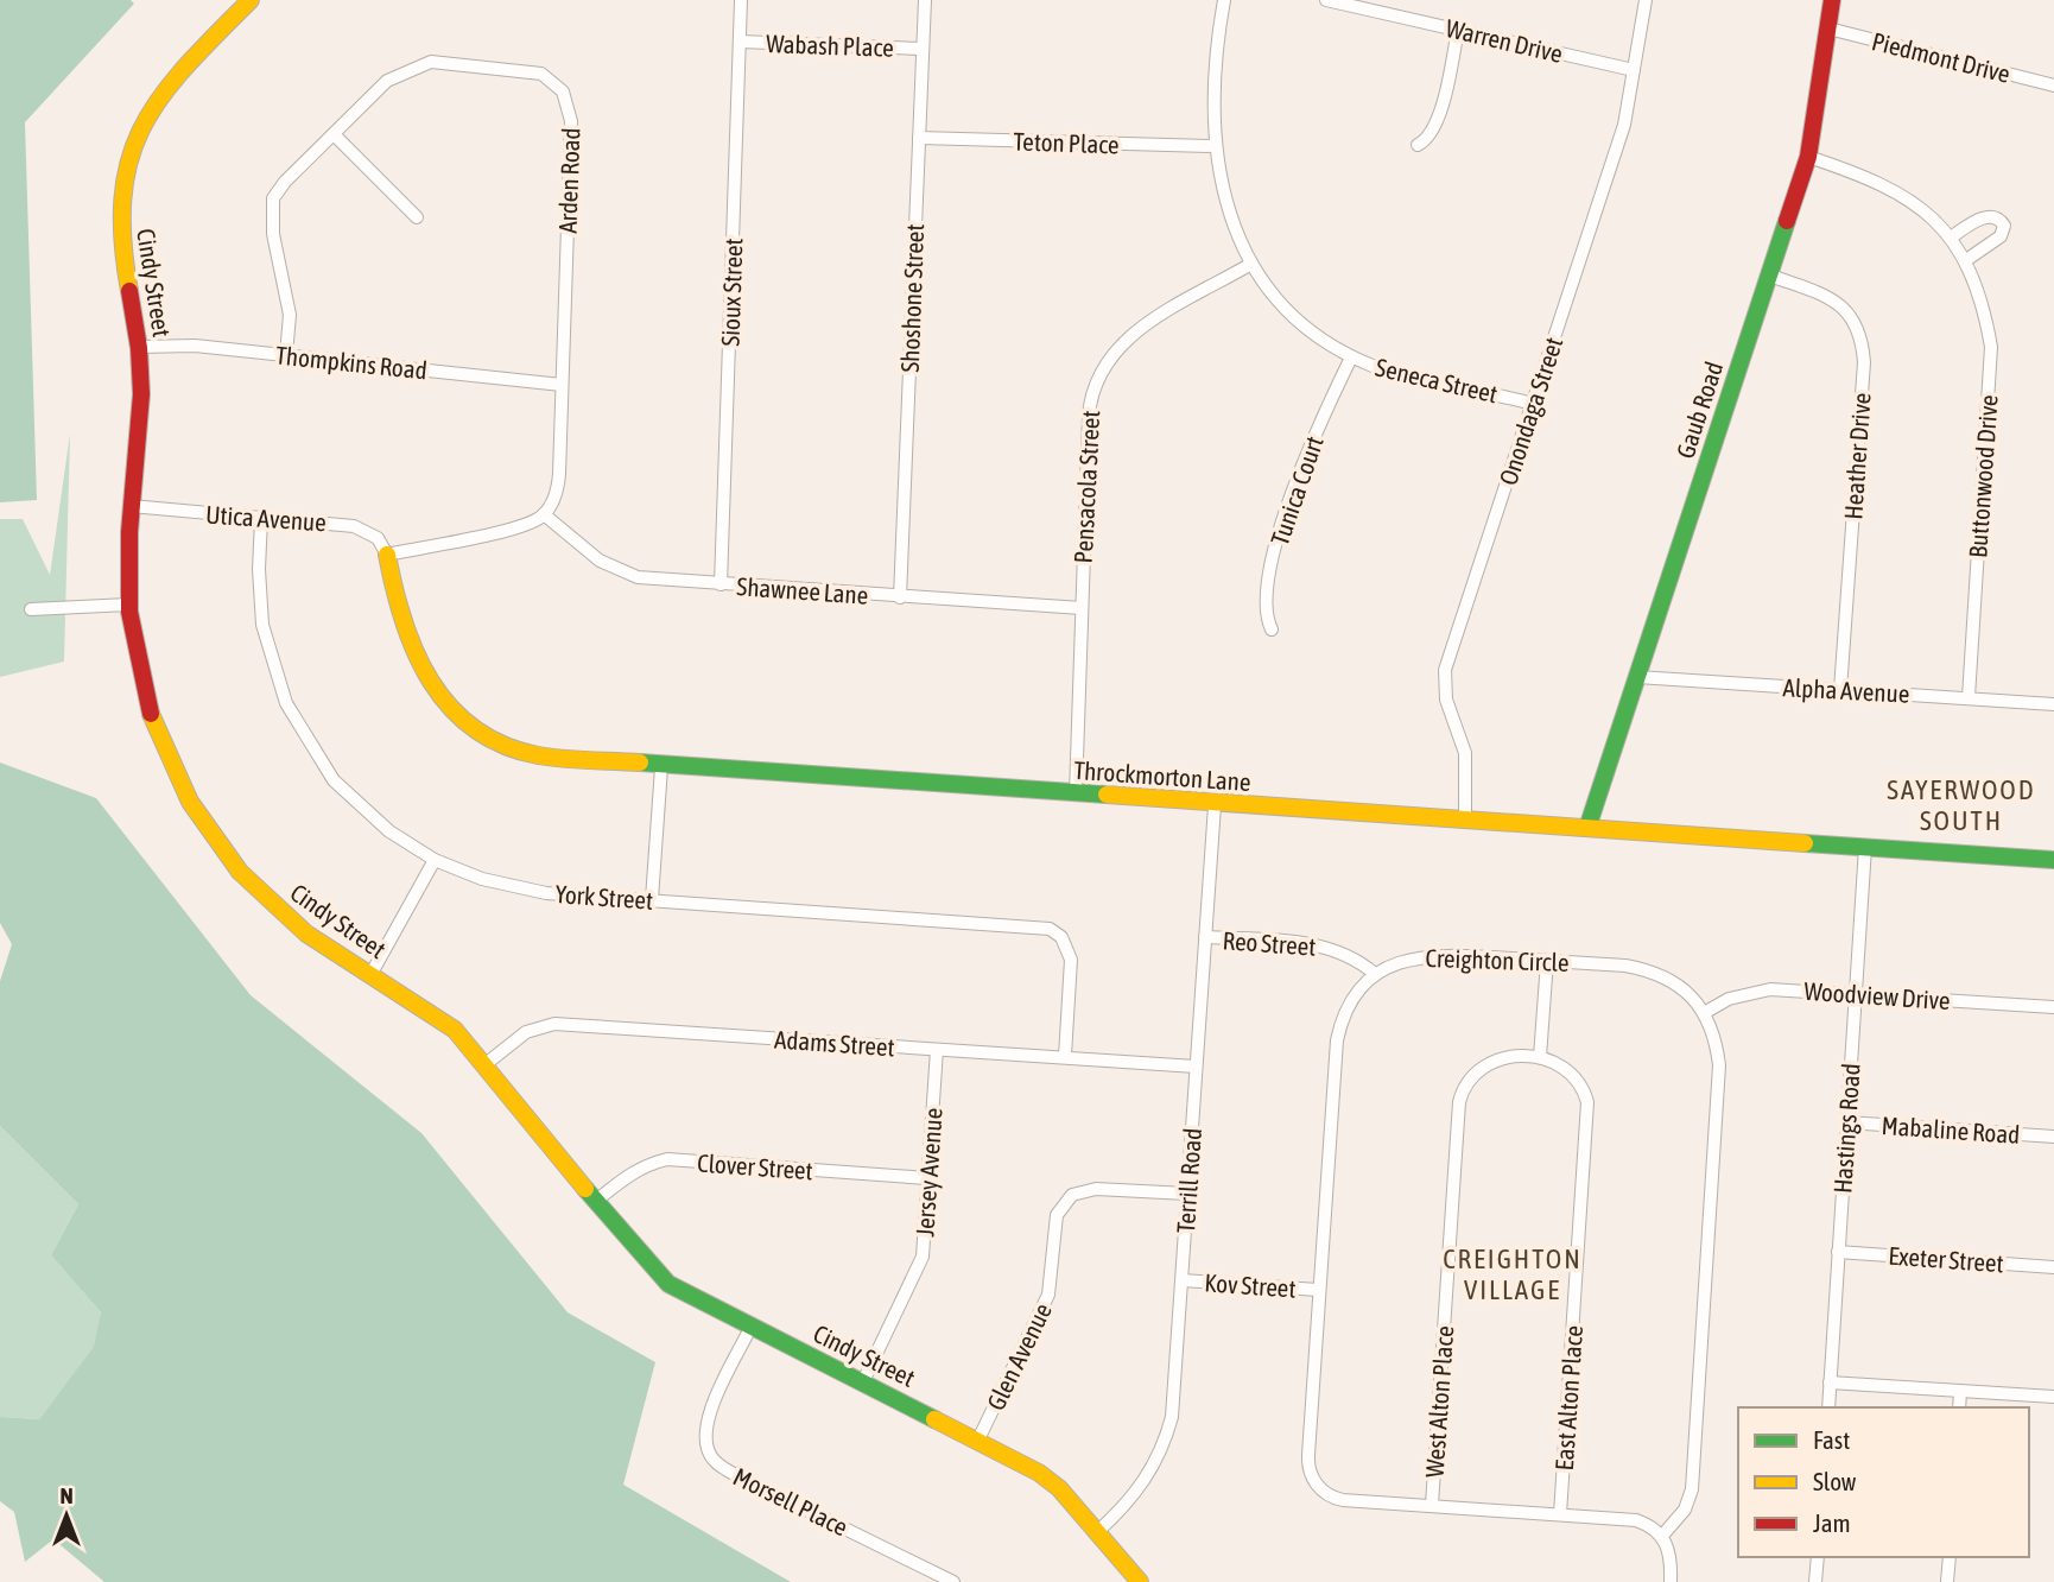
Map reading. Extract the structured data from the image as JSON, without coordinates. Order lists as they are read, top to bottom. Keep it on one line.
{"streets":{"street":["Warren Drive","Wabash Place","Piedmont Drive","Teton Place","Arden Road","Cindy Street","Sioux Street","Shoshone Street","Thompkins Road","Seneca Street","Gaub Road","Onondaga Street","Heather Drive","Buttonwood Drive","Pensacola Street","Tunica Court","Utica Avenue","Shawnee Lane","Alpha Avenue","Throckmorton Lane","York Street","Reo Street","Creighton Circle","Woodview Drive","Adams Street","Hastings Road","Mabaline Road","Clover Street","Jersey Avenue","Terrill Road","Exeter Street","Kov Street","Glen Avenue","East Alton Place","West Alton Place","Morsell Place"]},"crossings":[["Warren Drive","Onondaga Street"],["Wabash Place","Sioux Street"],["Wabash Place","Shoshone Street"],["Piedmont Drive","Gaub Road"],["Teton Place","Shoshone Street"],["Teton Place","Seneca Street"],["Arden Road","Thompkins Road"],["Arden Road","Shawnee Lane"],["Cindy Street","Thompkins Road"],["Cindy Street","Utica Avenue"],["Cindy Street","Adams Street"],["Cindy Street","Clover Street"],["Cindy Street","Jersey Avenue"],["Cindy Street","Terrill Road"],["Cindy Street","Glen Avenue"],["Cindy Street","Morsell Place"],["Sioux Street","Shawnee Lane"],["Shoshone Street","Shawnee Lane"],["Seneca Street","Onondaga Street"],["Seneca Street","Pensacola Street"],["Seneca Street","Tunica Court"],["Gaub Road","Heather Drive"],["Gaub Road","Buttonwood Drive"],["Gaub Road","Alpha Avenue"],["Gaub Road","Throckmorton Lane"],["Onondaga Street","Throckmorton Lane"],["Heather Drive","Alpha Avenue"],["Buttonwood Drive","Alpha Avenue"],["Pensacola Street","Shawnee Lane"],["Pensacola Street","Throckmorton Lane"],["Utica Avenue","Throckmorton Lane"],["Utica Avenue","York Street"],["Throckmorton Lane","Hastings Road"],["Throckmorton Lane","Terrill Road"],["York Street","Adams Street"],["Reo Street","Creighton Circle"],["Reo Street","Terrill Road"],["Creighton Circle","Woodview Drive"],["Creighton Circle","Kov Street"],["Creighton Circle","East Alton Place"],["Creighton Circle","West Alton Place"],["Woodview Drive","Hastings Road"],["Adams Street","Jersey Avenue"],["Adams Street","Terrill Road"],["Hastings Road","Mabaline Road"],["Hastings Road","Exeter Street"],["Clover Street","Jersey Avenue"],["Terrill Road","Kov Street"],["Terrill Road","Glen Avenue"],["East Alton Place","West Alton Place"]],"districts":["SAYERWOOD SOUTH","CREIGHTON VILLAGE"],"legend":["Fast","Slow","Jam"],"north":"top"}
